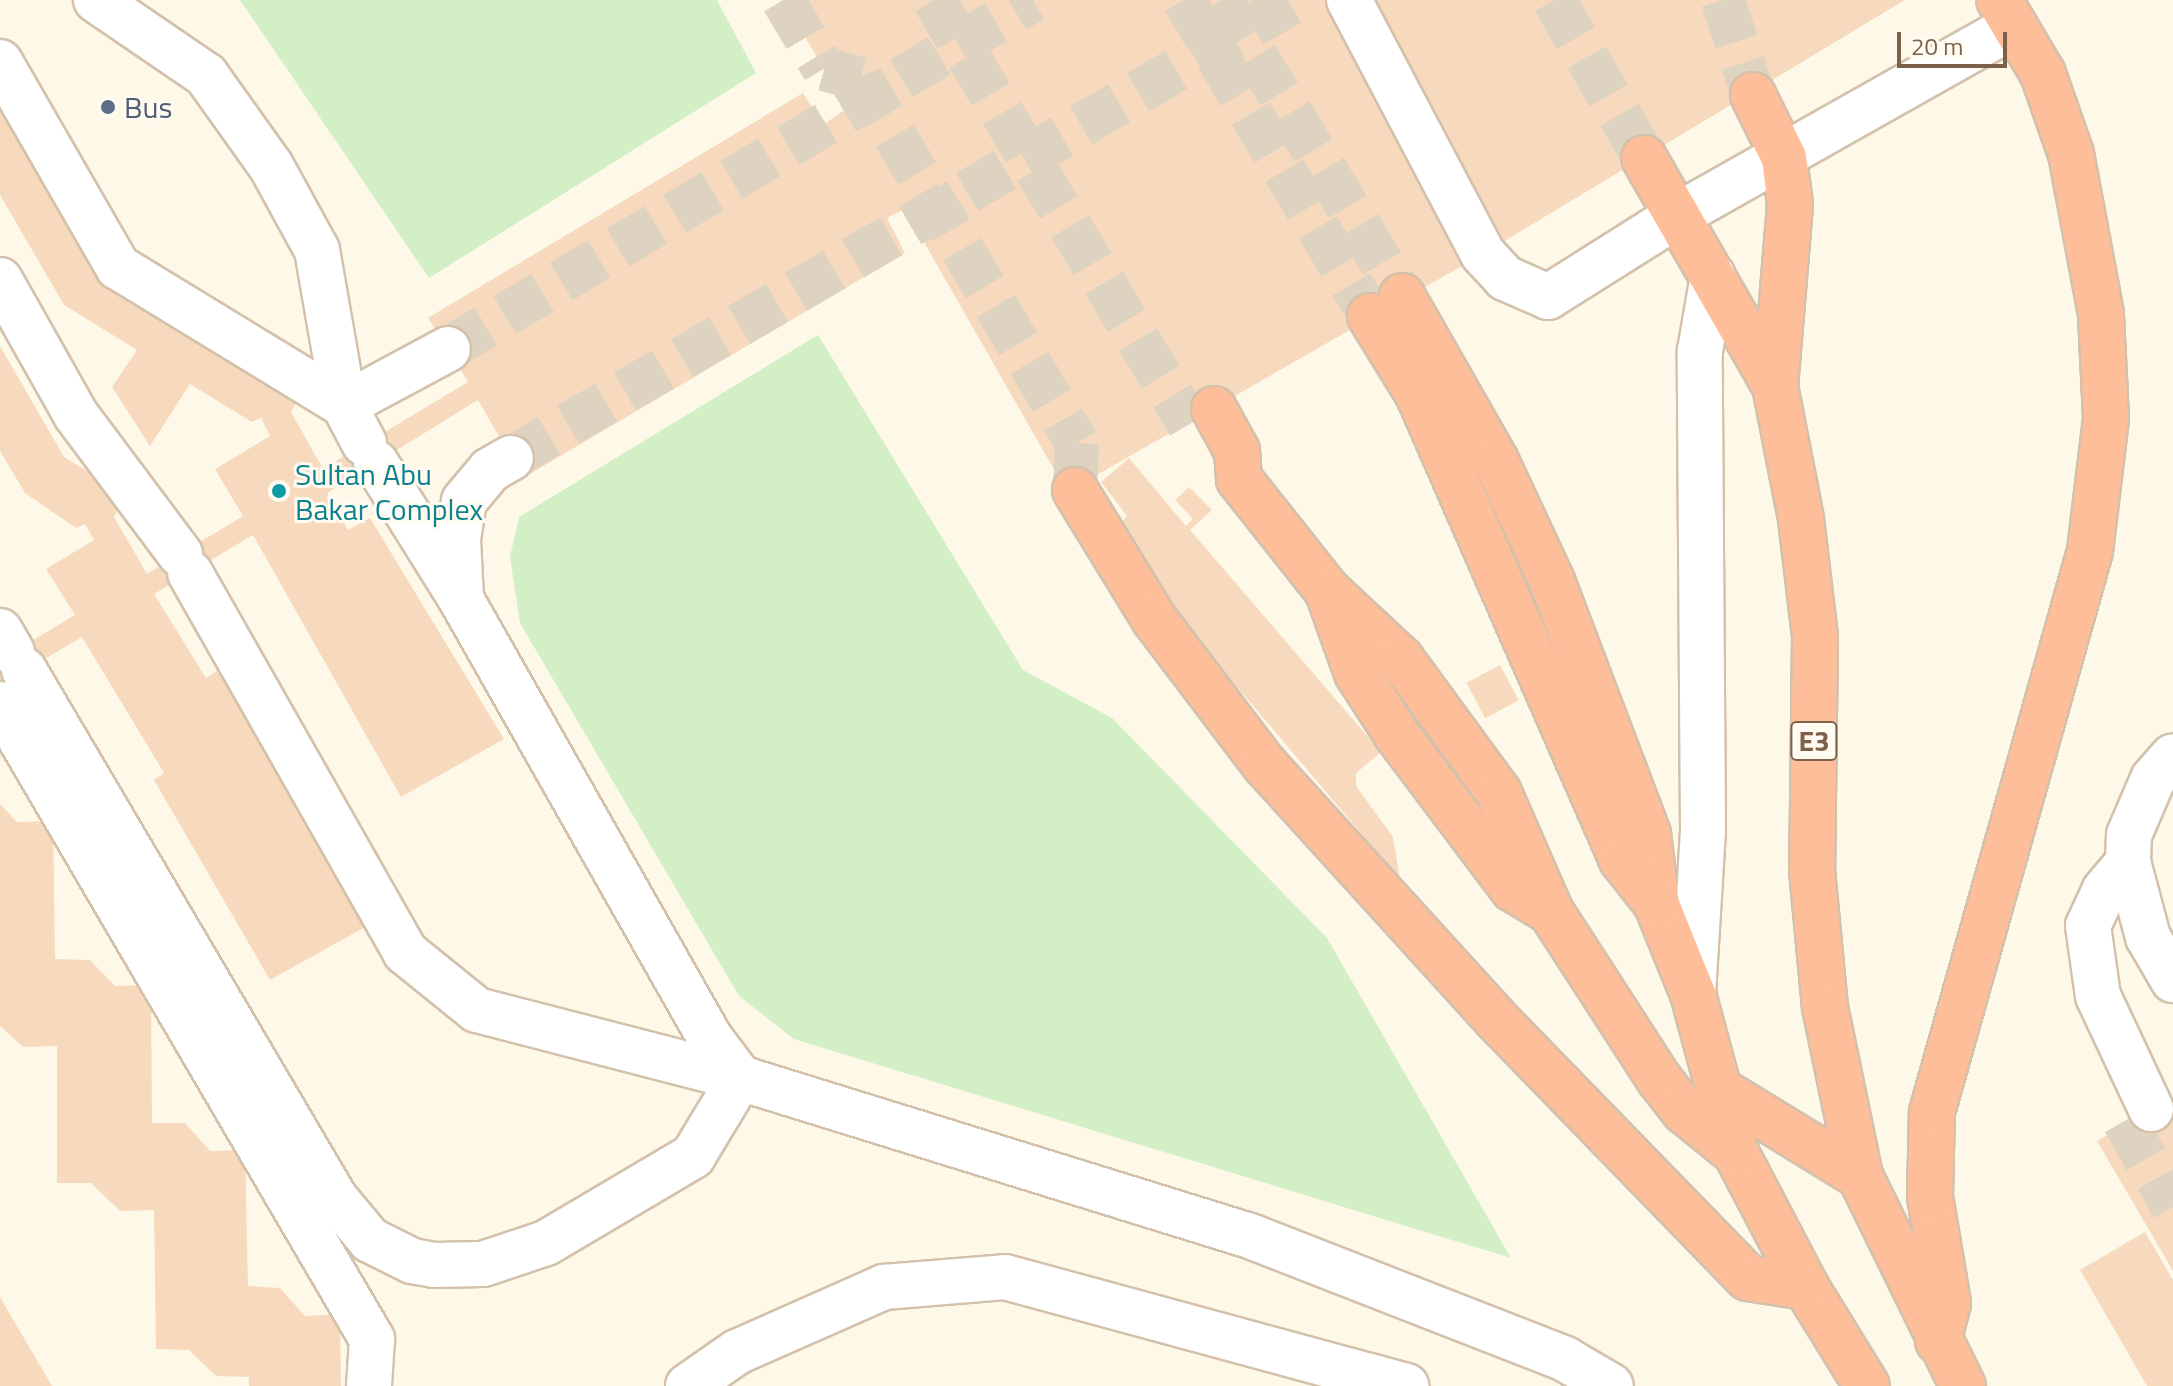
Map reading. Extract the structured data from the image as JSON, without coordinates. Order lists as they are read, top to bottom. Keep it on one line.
{"streets":{"highway":["E3"]},"places":["Bus","Sultan Abu Bakar Complex"],"scale_bar":"20 m"}
